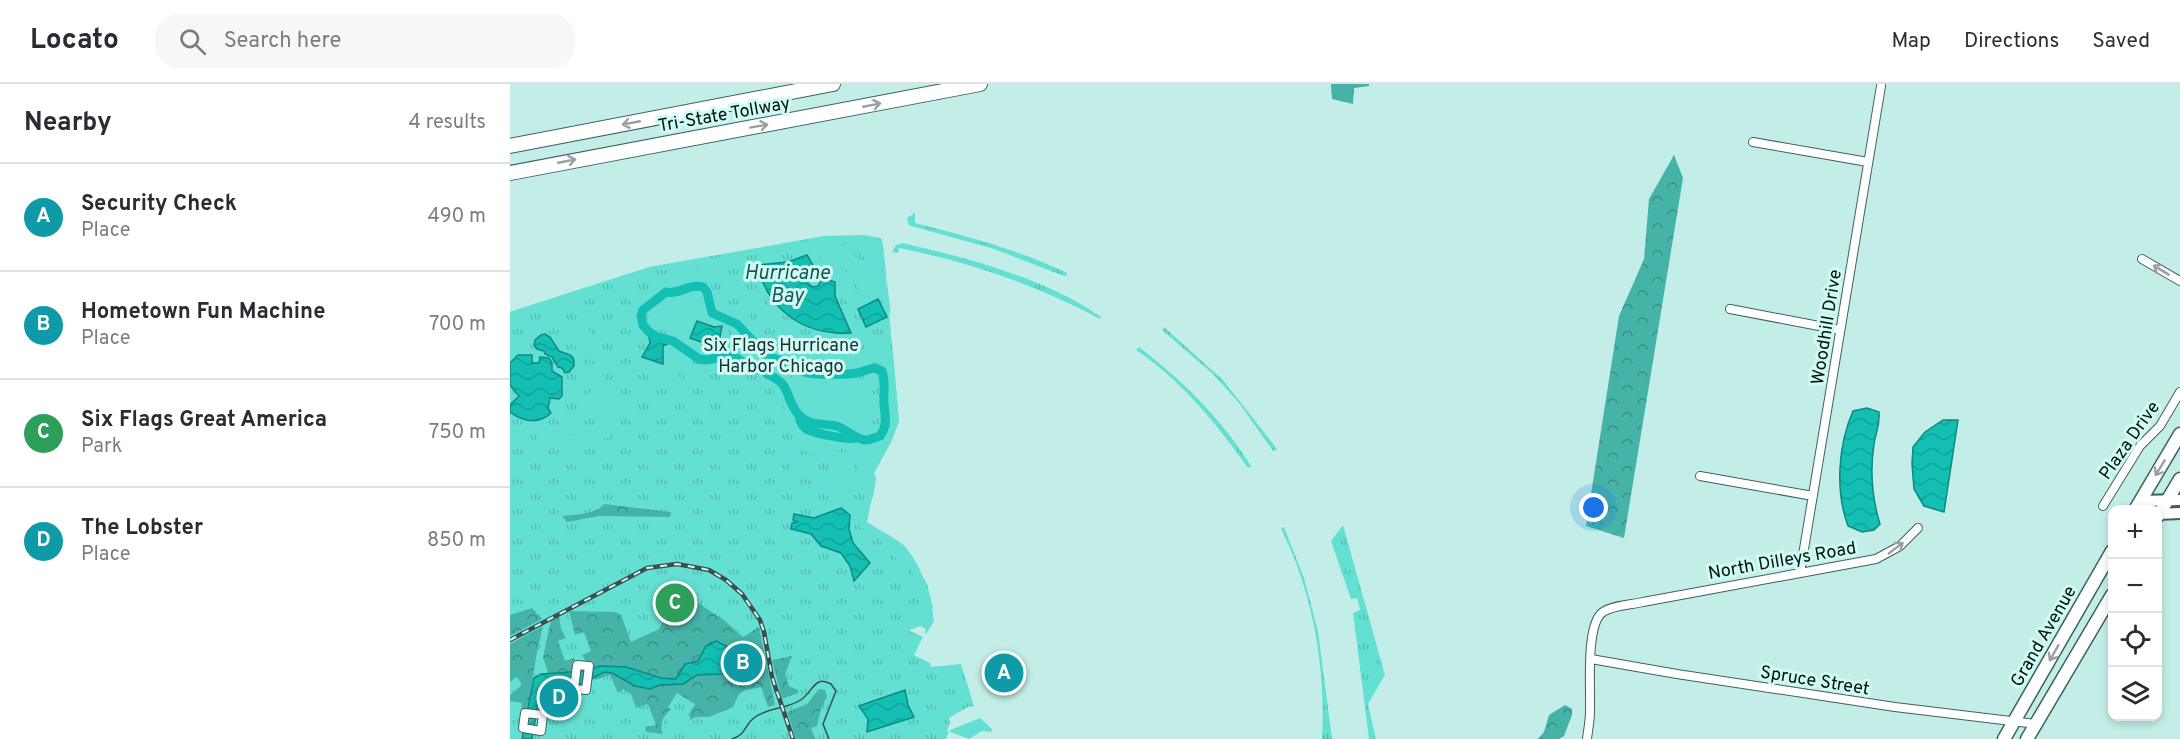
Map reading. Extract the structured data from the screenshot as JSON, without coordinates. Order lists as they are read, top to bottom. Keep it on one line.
{"streets":{"highway":["Tri-State Tollway"],"main road":["Grand Avenue"],"street":["Woodhill Drive","Plaza Drive","North Dilleys Road","Spruce Street"]},"crossings":[["Woodhill Drive","North Dilleys Road"],["North Dilleys Road","Spruce Street"],["Grand Avenue","Spruce Street"]],"water":["Hurricane Bay"],"parks":["Six Flags Hurricane Harbor Chicago"],"page":{"header":"Locato","search":"Search here","nav":["Map","Directions","Saved"],"heading":["Nearby","4 results"],"list":[{"mark":"A","name":"Security Check","note":"Place","value":"490 m"},{"mark":"B","name":"Hometown Fun Machine","note":"Place","value":"700 m"},{"mark":"C","name":"Six Flags Great America","note":"Park","value":"750 m"},{"mark":"D","name":"The Lobster","note":"Place","value":"850 m"}],"map_buttons":["+","−"],"pins":["C","B","A","D"]}}
